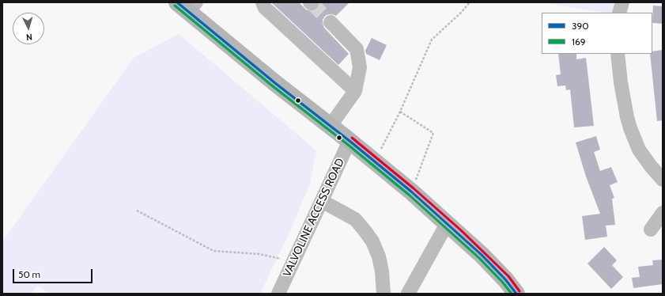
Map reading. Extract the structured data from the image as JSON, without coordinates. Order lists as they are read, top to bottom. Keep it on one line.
{"streets":{"street":["VALVOLINE ACCESS ROAD"]},"lines":["transit line 390","transit line 169"],"legend":["390","169"],"scale_bar":"50 m","north":"bottom"}
